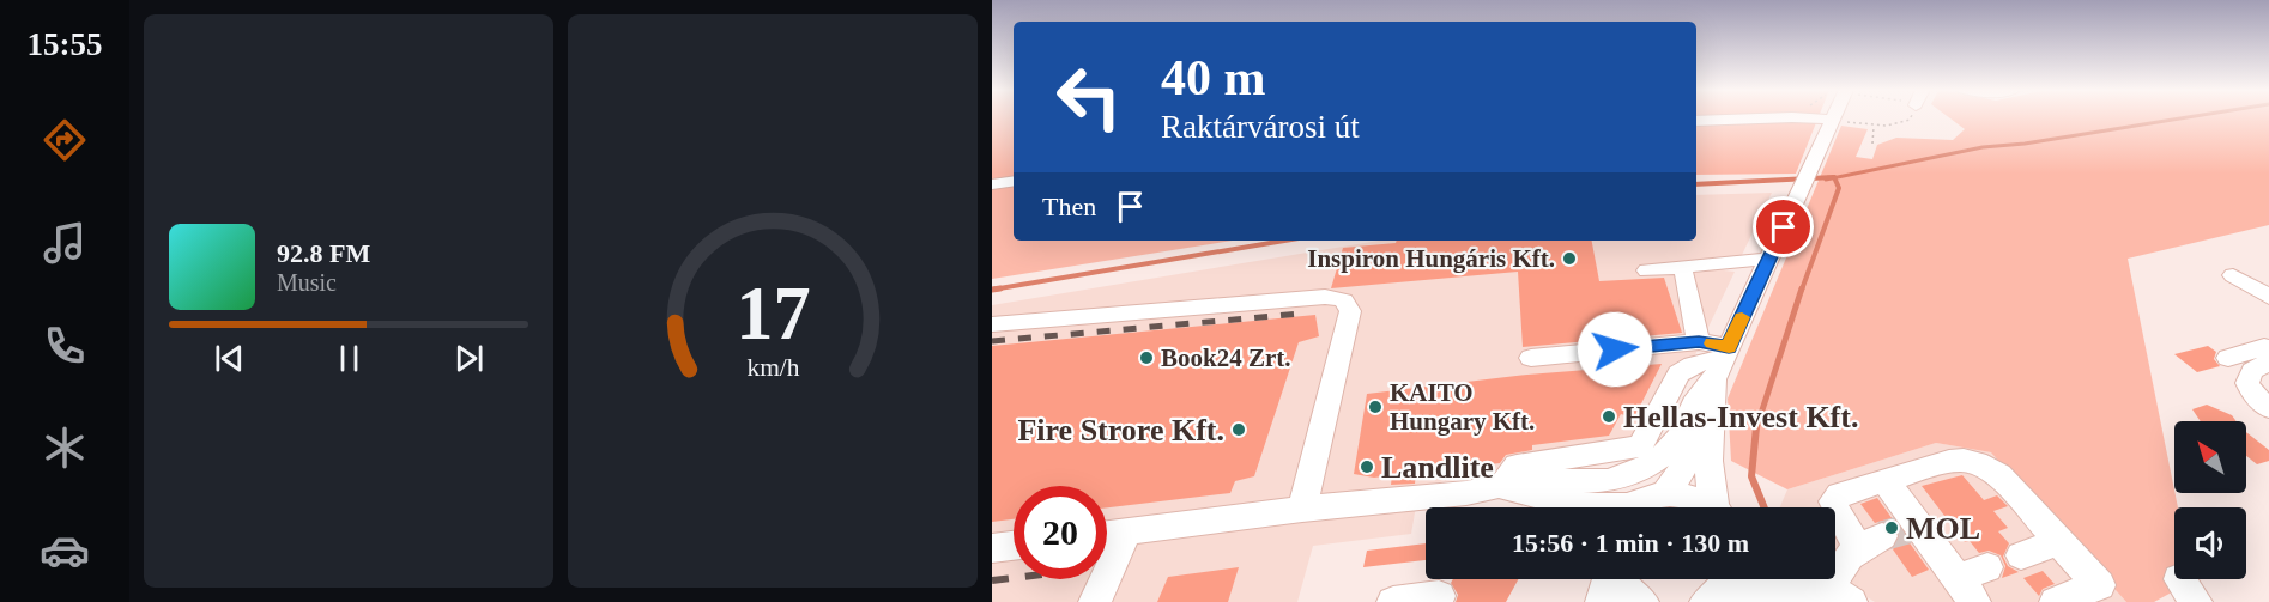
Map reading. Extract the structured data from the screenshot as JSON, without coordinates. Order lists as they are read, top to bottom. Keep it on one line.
{"places":["Inspiron Hungáris Kft.","Book24 Zrt.","KAITO Hungary Kft.","Hellas-Invest Kft.","Fire Strore Kft.","Landlite","MOL"],"north":"top left","page":{"tabs":"15:55","turn":["40 m","Raktárvárosi út"],"then":"Then","song":["92.8 FM","Music"],"limit":"20","trip":"15:56 · 1 min · 130 m","gauge":["17","km/h"]}}
